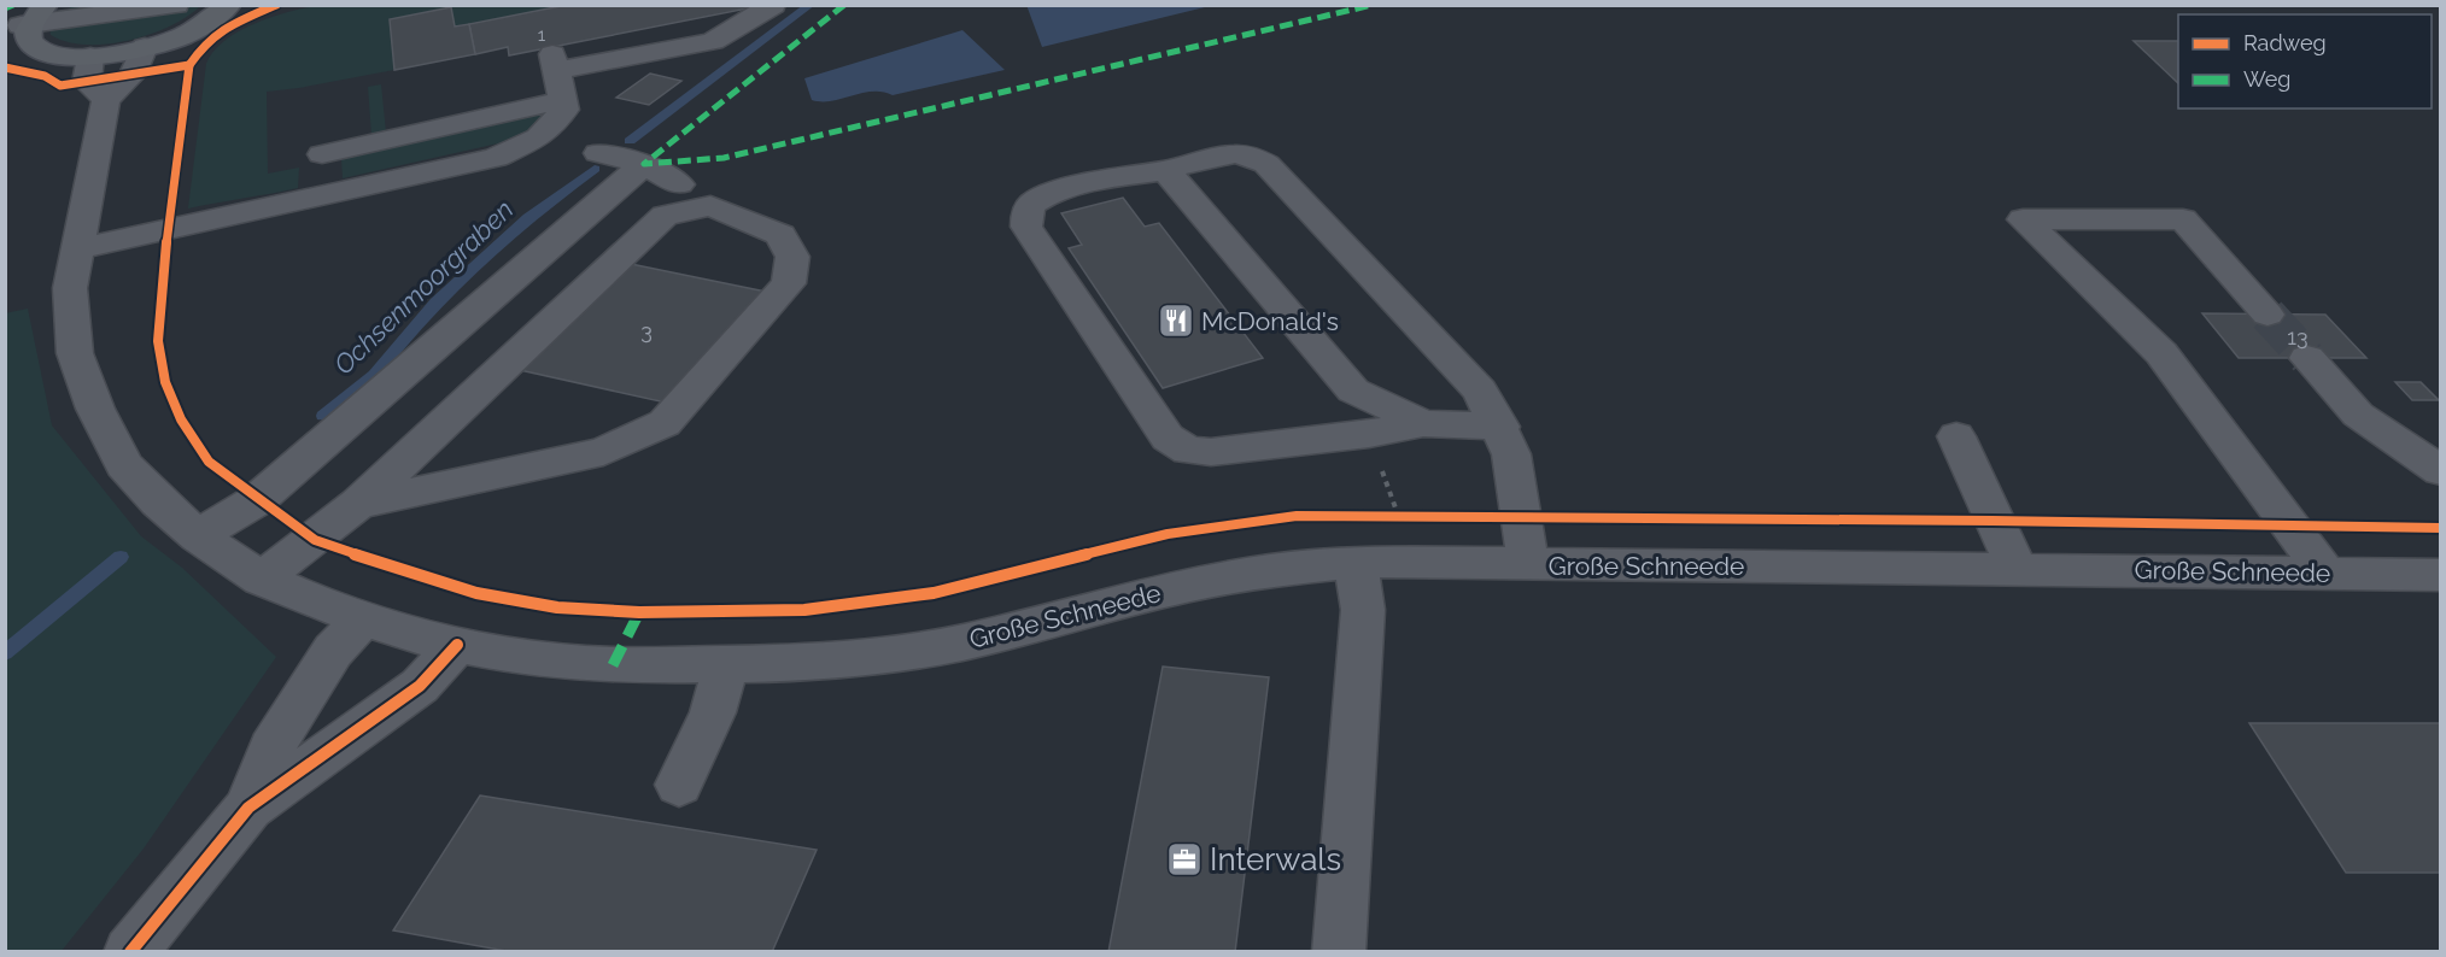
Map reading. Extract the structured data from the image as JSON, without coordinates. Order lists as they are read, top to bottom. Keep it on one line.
{"streets":{"street":["Große Schneede"]},"water":["Ochsenmoorgraben"],"places":{"restaurant":["McDonald's"],"office":["Interwals"]},"house_numbers":["1","3","13"],"legend":["Radweg","Weg"]}
